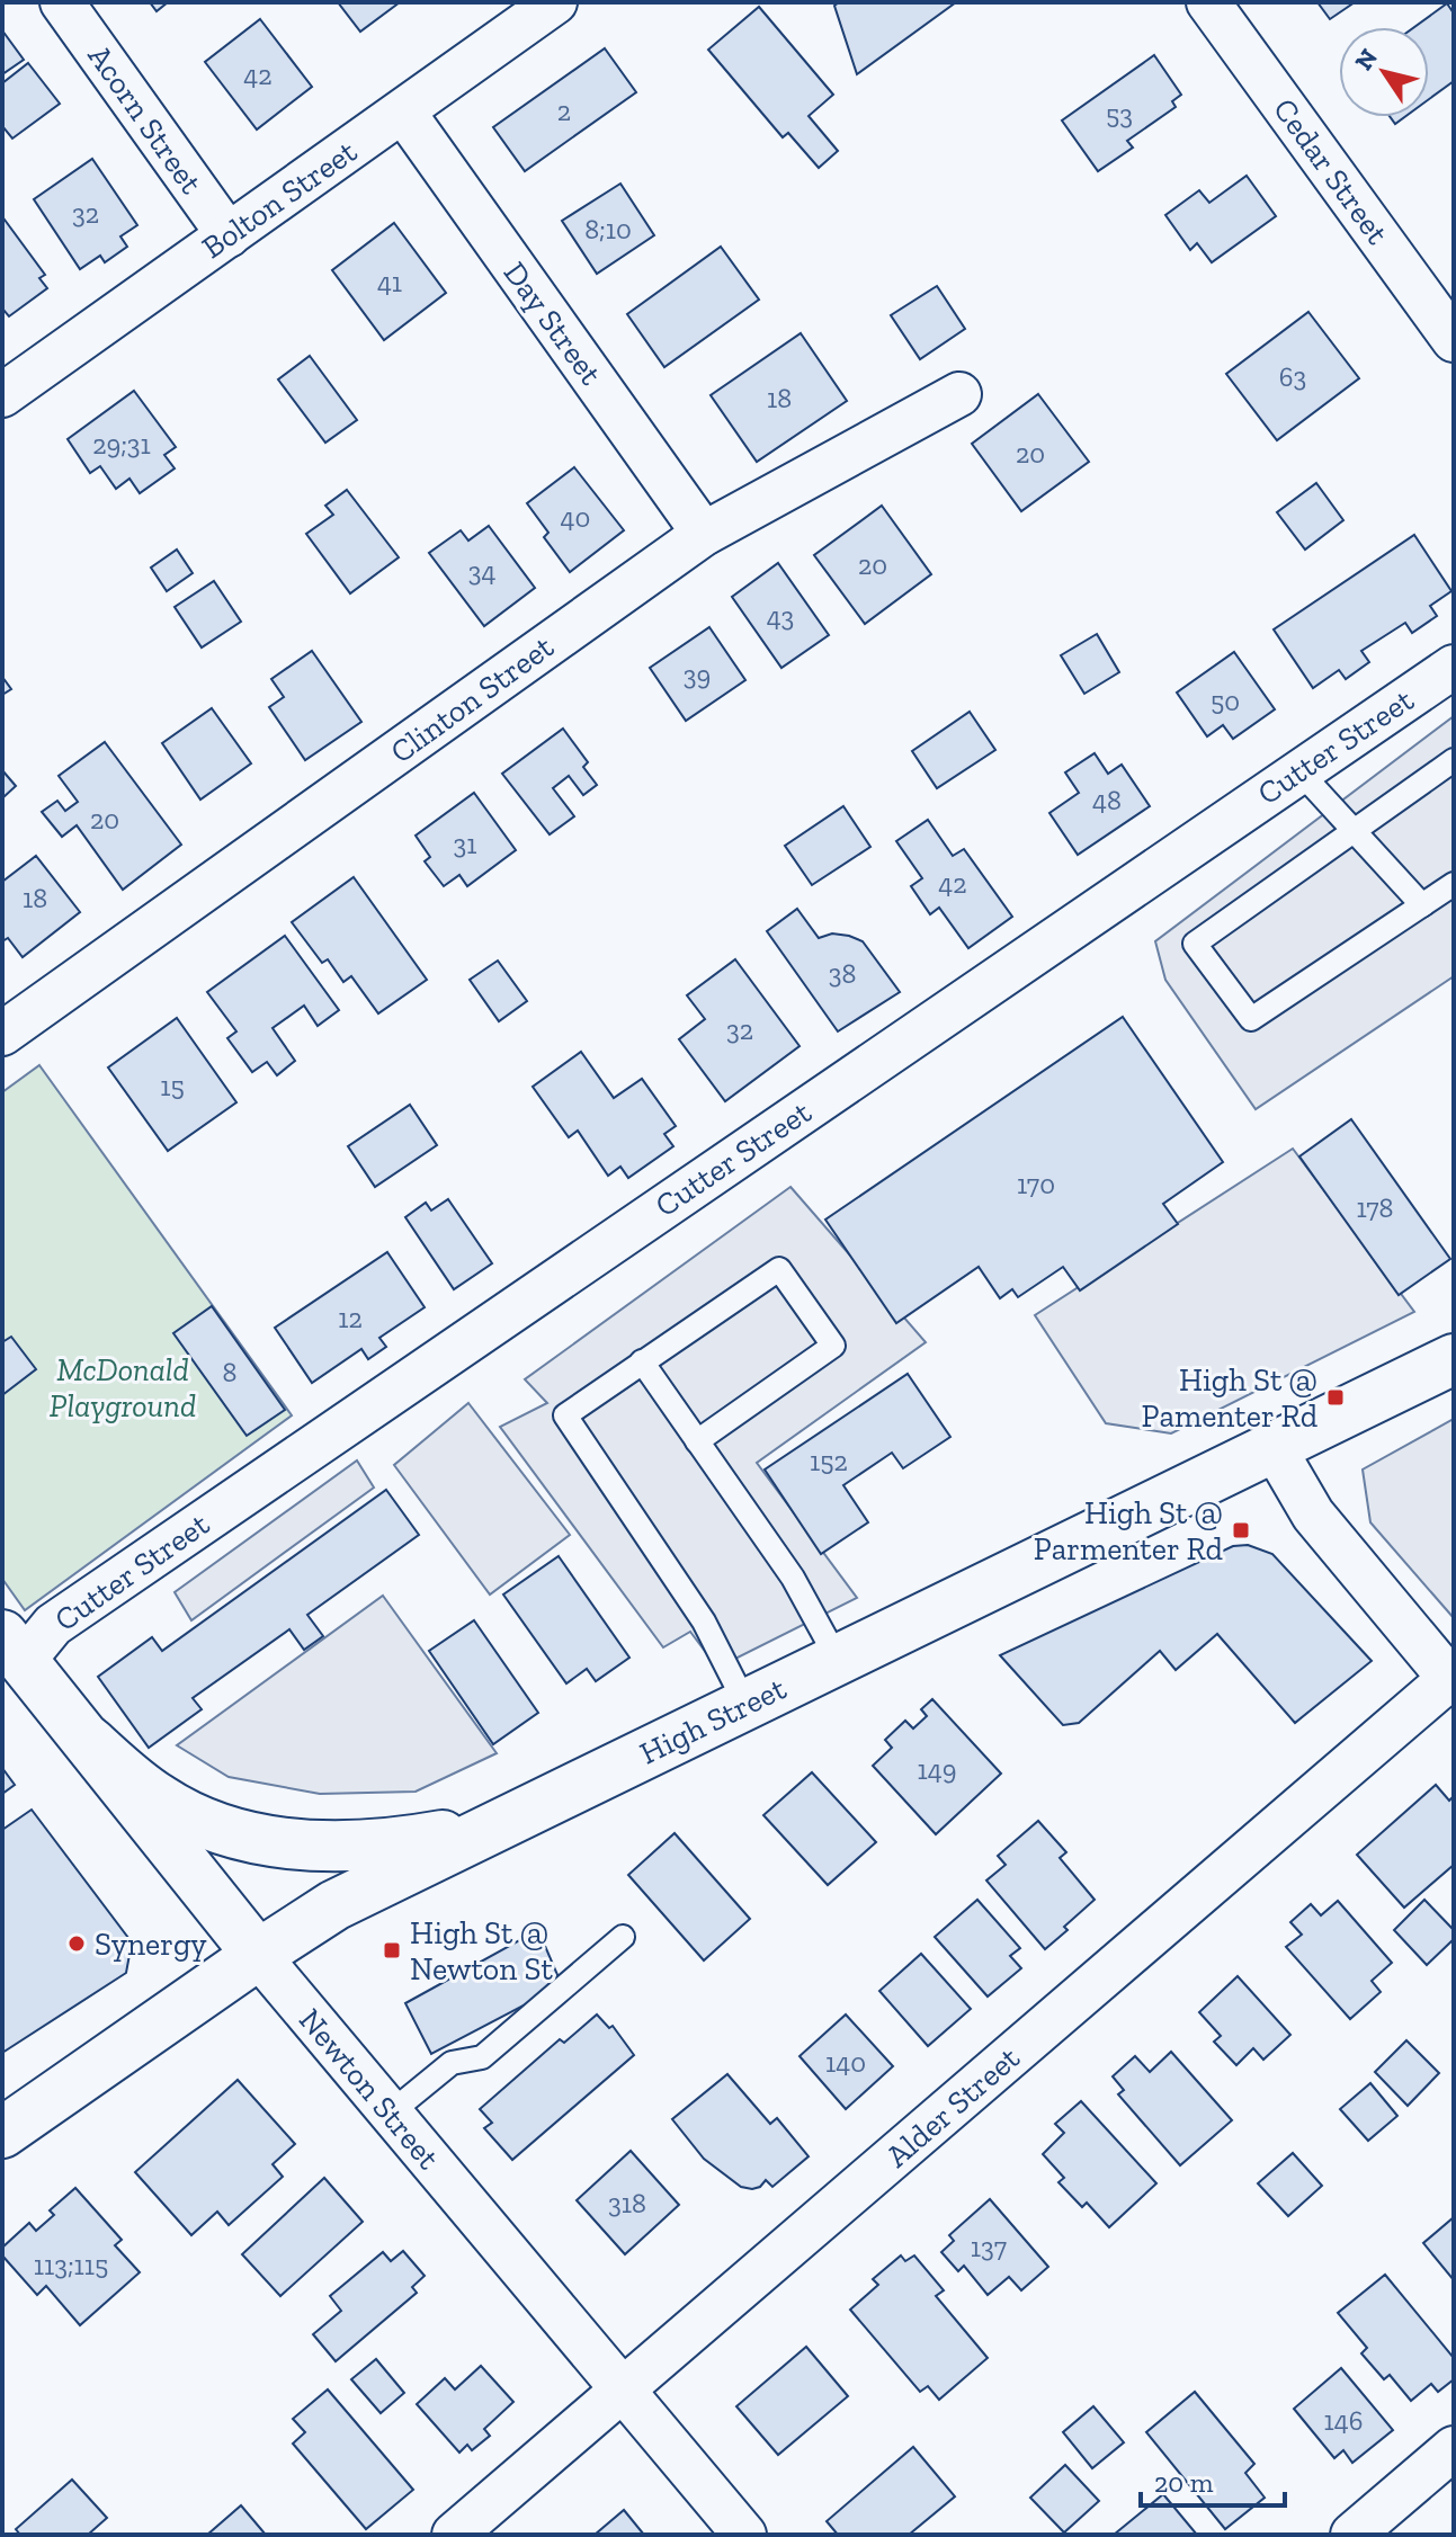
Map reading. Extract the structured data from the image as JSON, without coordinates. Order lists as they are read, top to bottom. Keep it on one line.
{"streets":{"main road":["High Street","Newton Street"],"street":["Acorn Street","Cedar Street","Bolton Street","Day Street","Clinton Street","Cutter Street","Alder Street"]},"crossings":[["Acorn Street","Bolton Street"],["Bolton Street","Day Street"],["Day Street","Clinton Street"],["Cutter Street","Newton Street"],["High Street","Newton Street"],["Newton Street","Alder Street"]],"parks":["McDonald Playground"],"places":{"transit":["High St @ Pamenter Rd","High St @ Parmenter Rd","High St @ Newton St"],"other":["Synergy"]},"house_numbers":["42","2","53","32","8;10","41","63","18","29;31","20","40","20","34","43","39","50","48","20","31","42","18","38","32","15","170","178","12","8","152","149","140","318","137","113;115","146"],"scale_bar":"20 m","north":"top left"}
